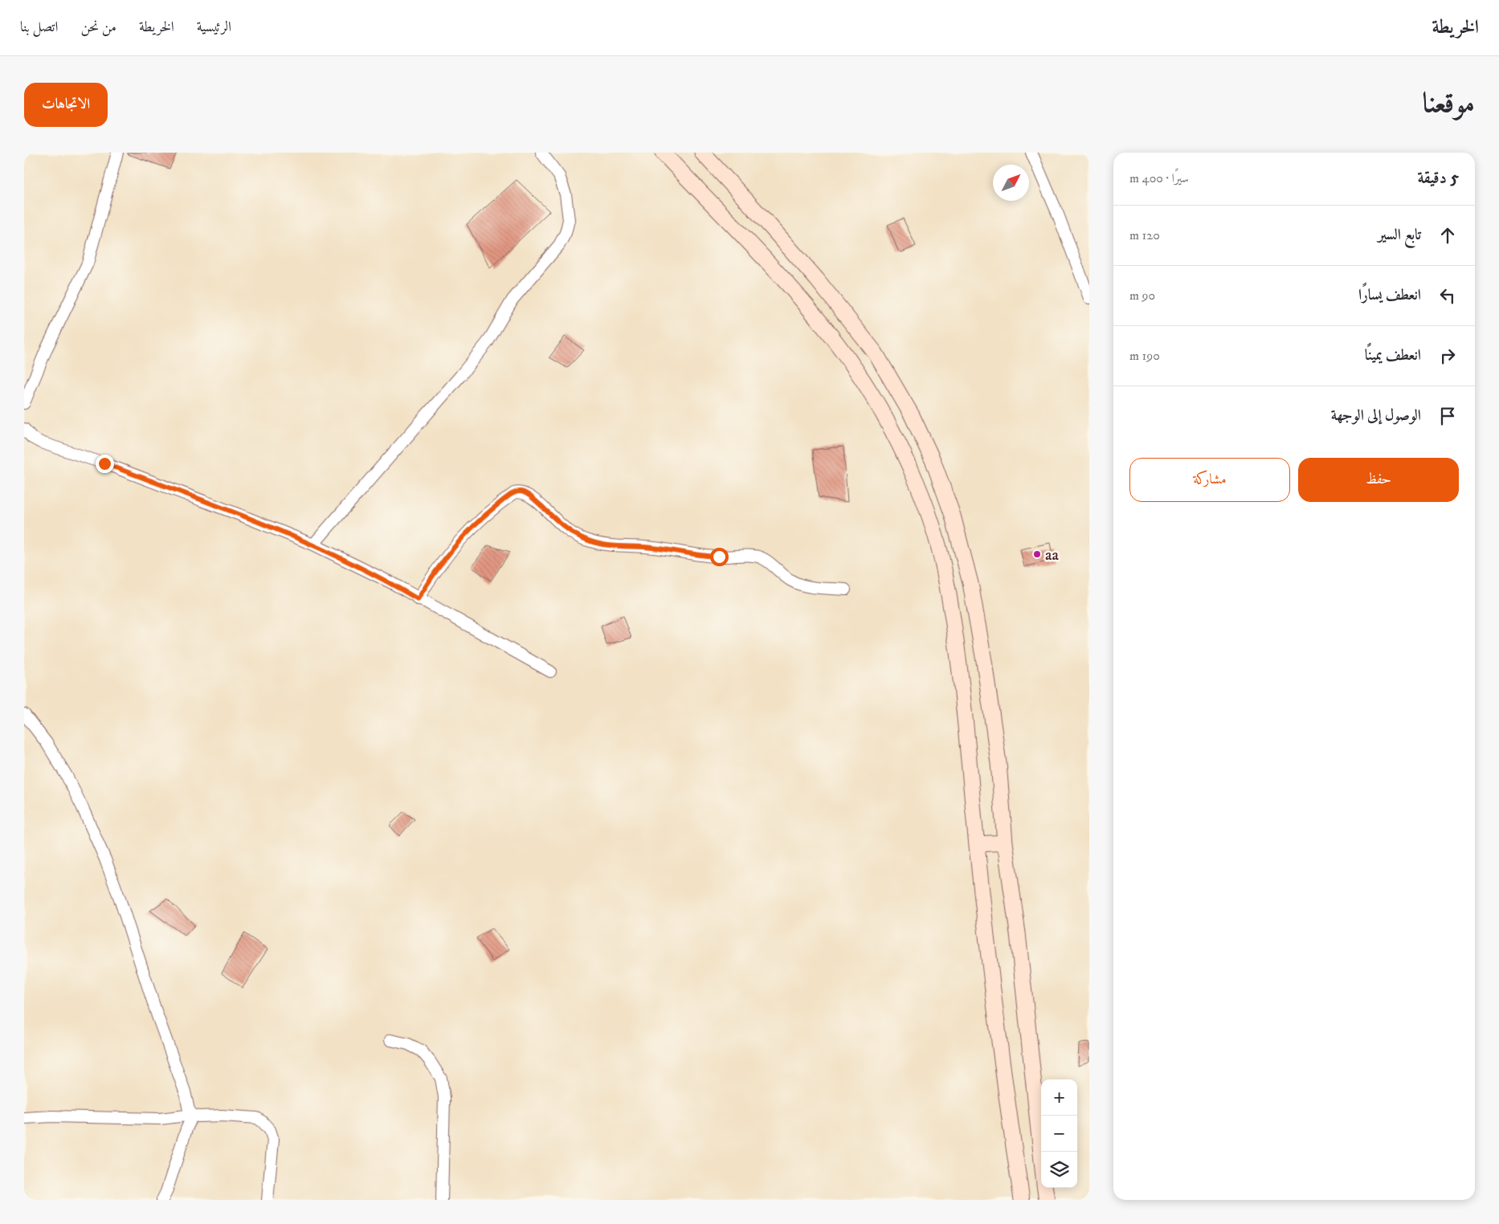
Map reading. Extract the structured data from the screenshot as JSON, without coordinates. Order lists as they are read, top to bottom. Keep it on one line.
{"places":["aa"],"north":"top right","page":{"header":"الخريطة","nav":["الرئيسية","الخريطة","من نحن","اتصل بنا"],"title":"موقعنا","buttons":["الاتجاهات",["حفظ","مشاركة"]],"heading":["5 دقيقة","سيرًا · 400 m"],"list":[["تابع السير","120 m"],["انعطف يسارًا","90 m"],["انعطف يمينًا","190 m"],"الوصول إلى الوجهة"],"map_buttons":["+","−"]}}
